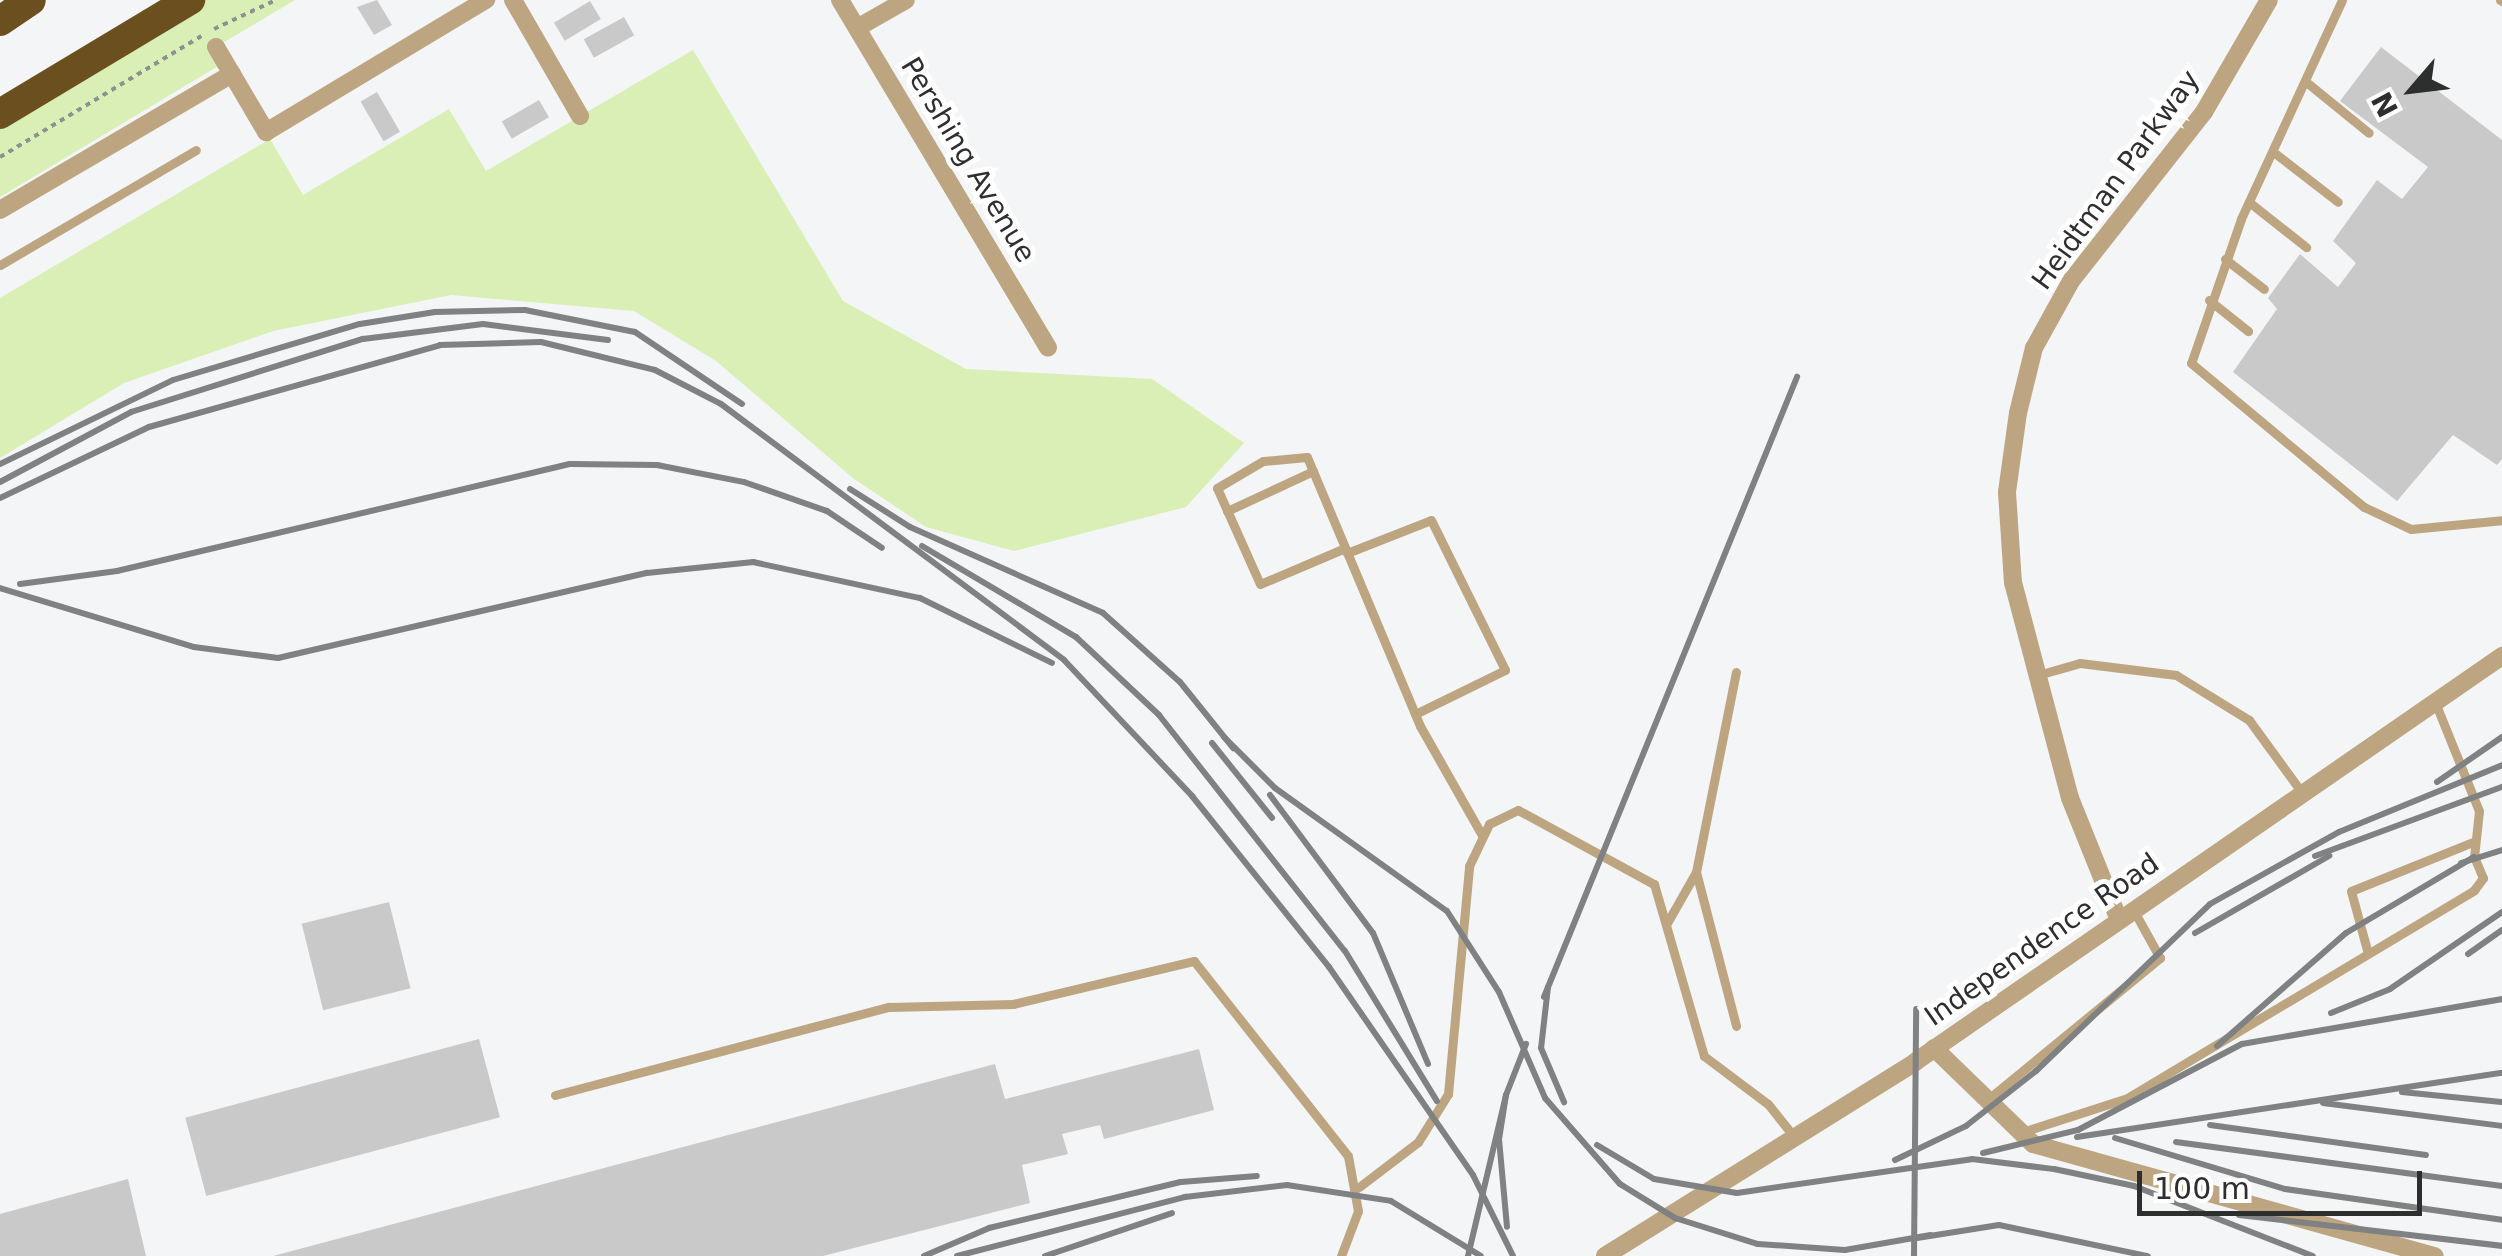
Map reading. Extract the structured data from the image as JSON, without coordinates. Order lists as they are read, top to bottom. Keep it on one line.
{"streets":{"street":["Pershing Avenue","Heidtman Parkway","Independence Road"]},"crossings":[["Heidtman Parkway","Independence Road"]],"scale_bar":"100 m","north":"bottom left"}
